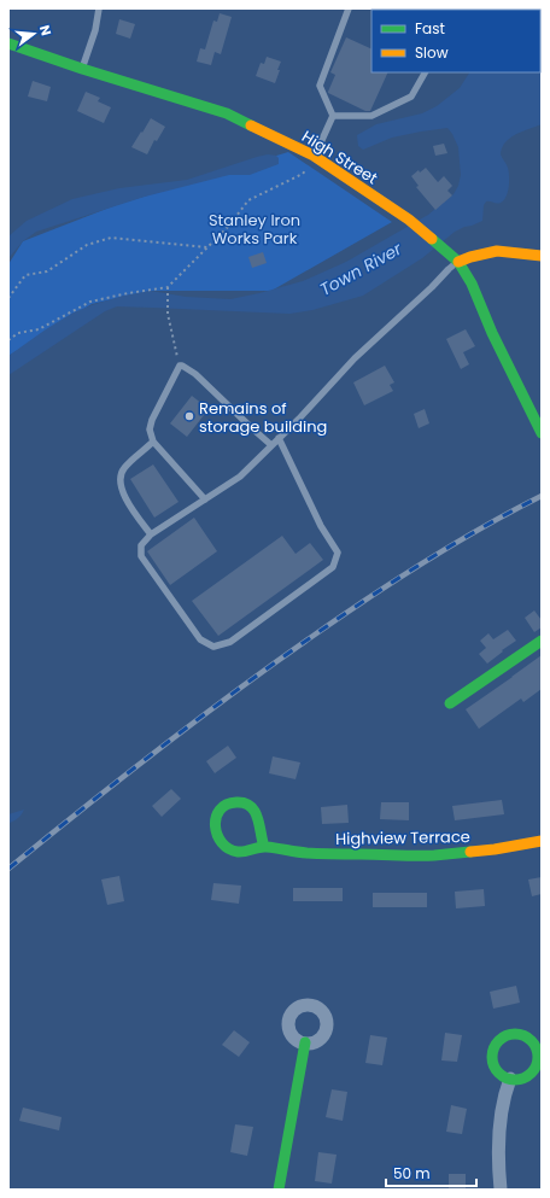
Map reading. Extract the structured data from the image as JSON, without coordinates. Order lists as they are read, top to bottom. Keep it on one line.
{"streets":{"street":["High Street","Highview Terrace"]},"water":["Town River"],"parks":["Stanley Iron Works Park"],"places":["Remains of storage building"],"legend":["Fast","Slow"],"scale_bar":"50 m","north":"right"}
